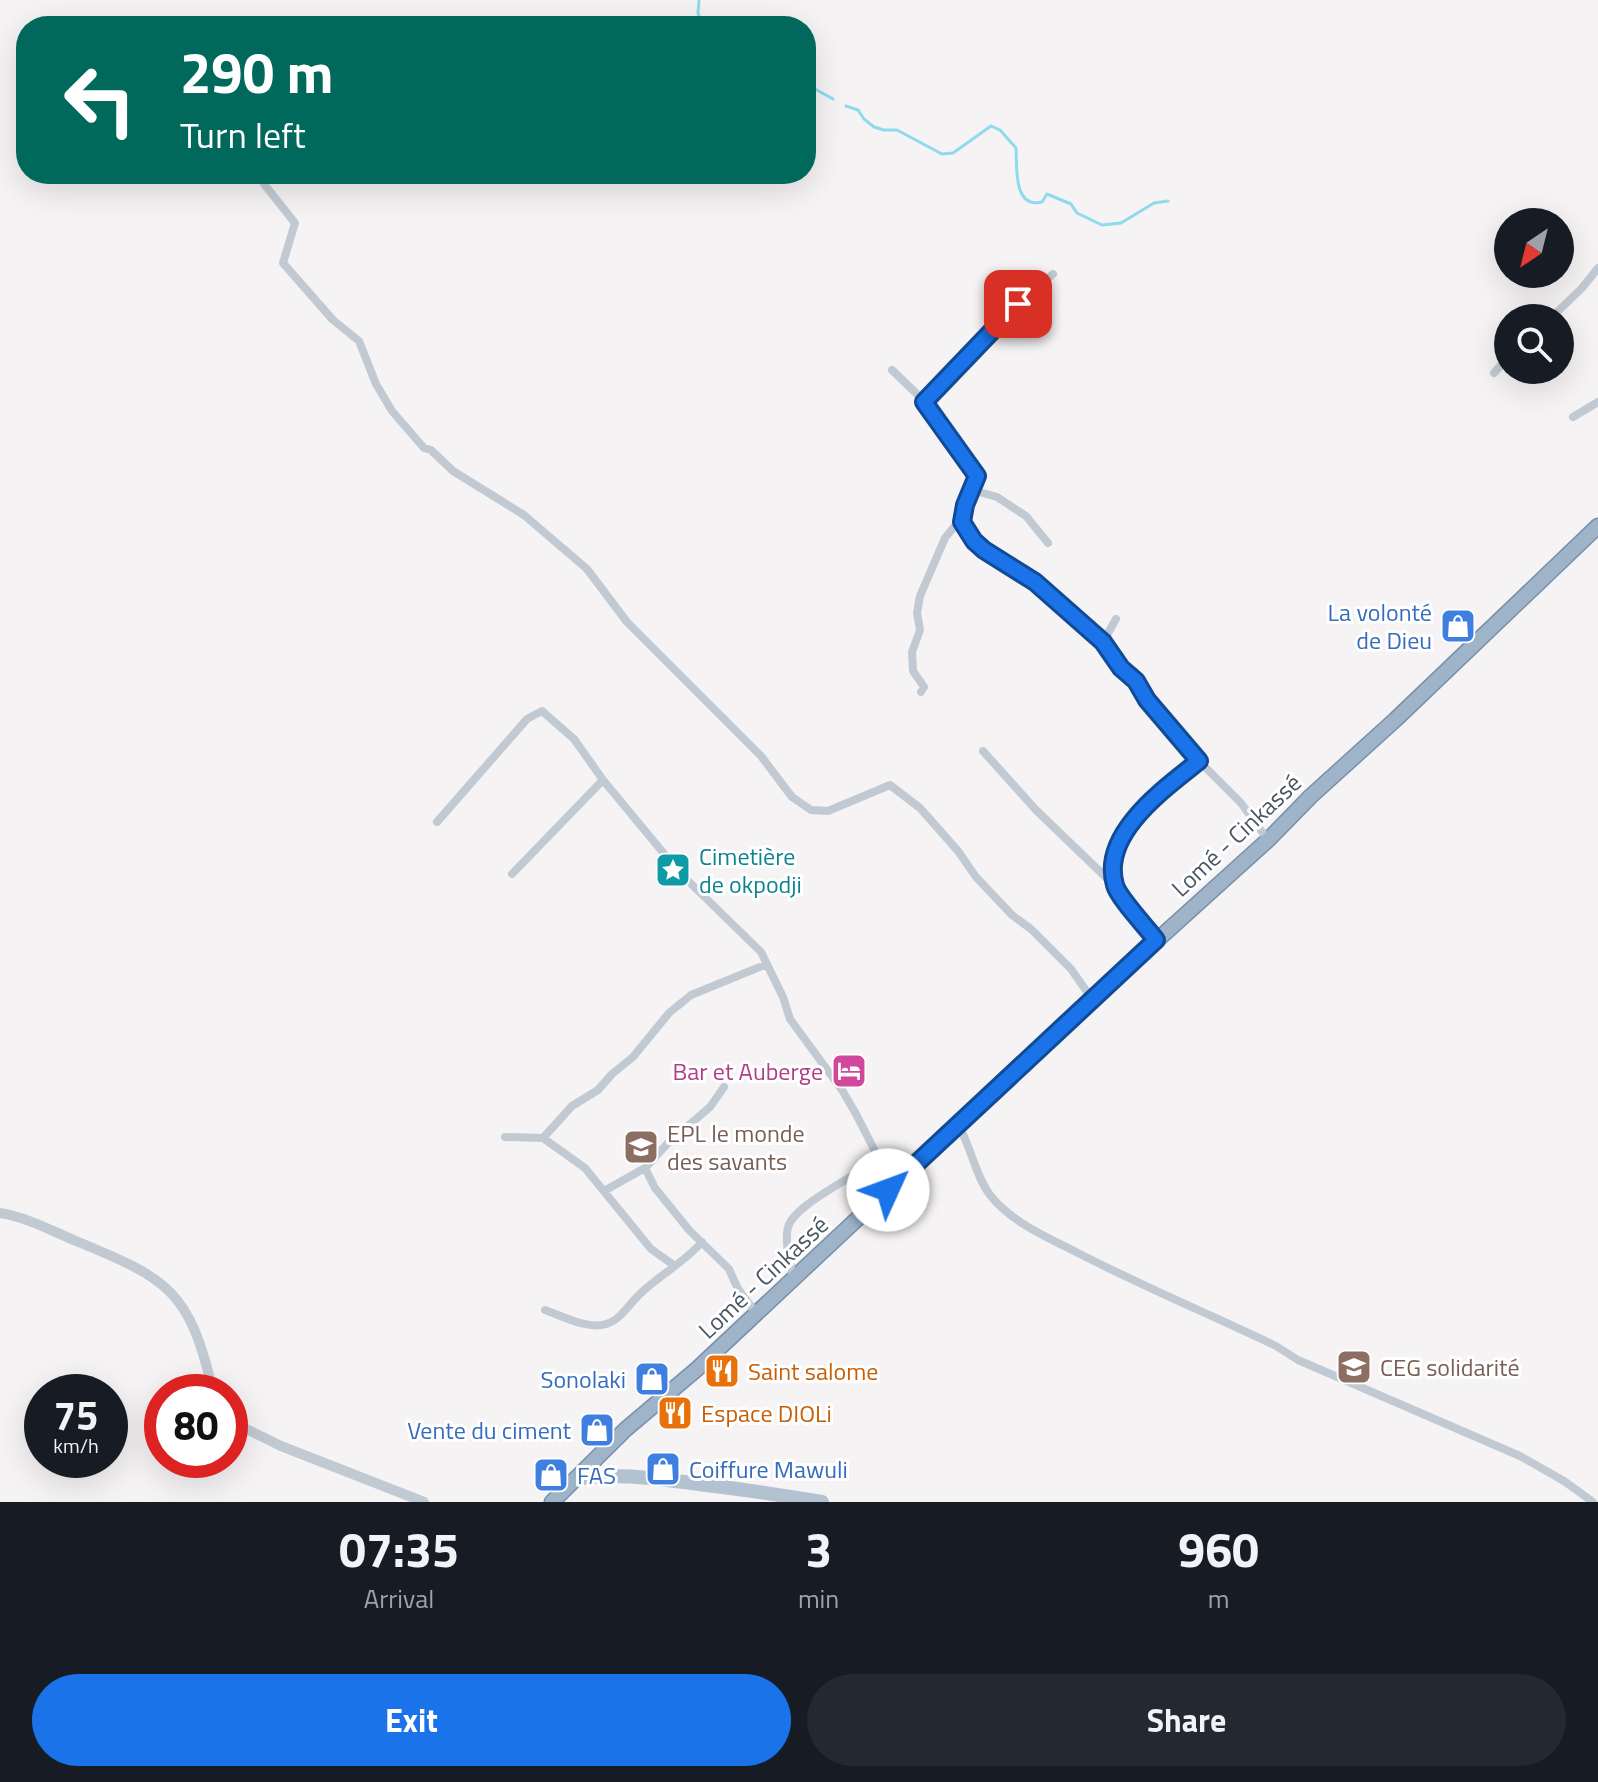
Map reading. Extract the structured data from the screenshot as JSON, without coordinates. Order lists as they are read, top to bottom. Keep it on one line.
{"streets":{"highway":["Lomé - Cinkassé"]},"places":{"shop":["La volonté de Dieu","Sonolaki","Vente du ciment","Coiffure Mawuli","FAS"],"place":["Cimetière de okpodji"],"hotel":["Bar et Auberge"],"school or university":["EPL le monde des savants","CEG solidarité"],"restaurant":["Saint salome","Espace DIOLi"]},"north":"bottom left","page":{"turn":["290 m","Turn left"],"speed":"75 km/h","limit":"80","eta":["07:35","Arrival","3","min","960","m"],"buttons":["Exit","Share"]}}
